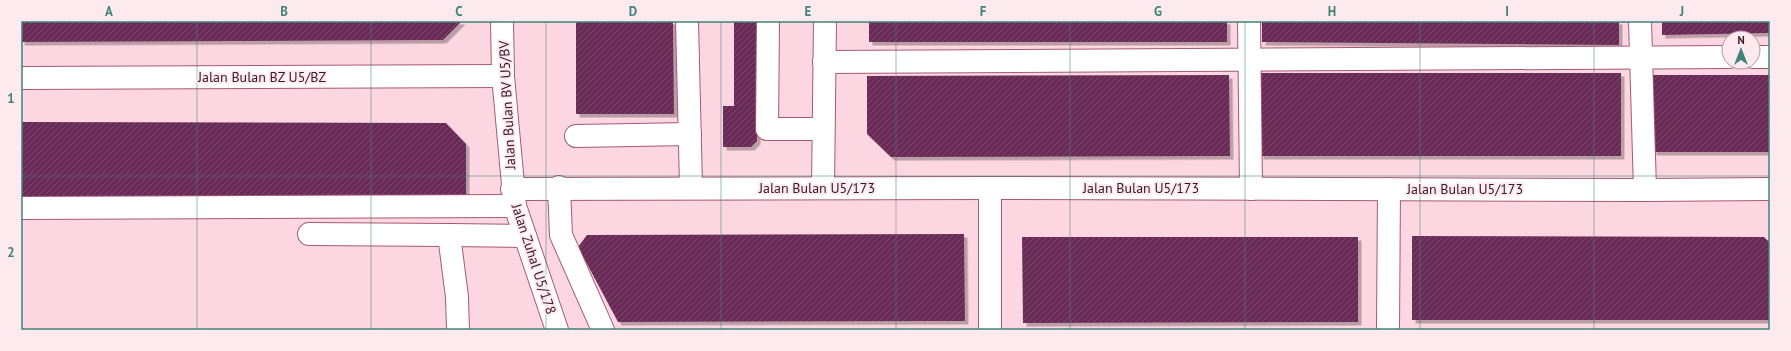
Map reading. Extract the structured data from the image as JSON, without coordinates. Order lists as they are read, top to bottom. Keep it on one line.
{"streets":{"street":["Jalan Bulan BZ U5/BZ","Jalan Bulan BV U5/BV","Jalan Bulan U5/173","Jalan Zuhal U5/178"]},"crossings":[["Jalan Bulan BZ U5/BZ","Jalan Bulan BV U5/BV"],["Jalan Bulan BV U5/BV","Jalan Bulan U5/173"],["Jalan Bulan BV U5/BV","Jalan Zuhal U5/178"],["Jalan Bulan U5/173","Jalan Zuhal U5/178"]],"north":"top","grid":{"columns":["A","B","C","D","E","F","G","H","I","J"],"rows":["1","2"]}}
